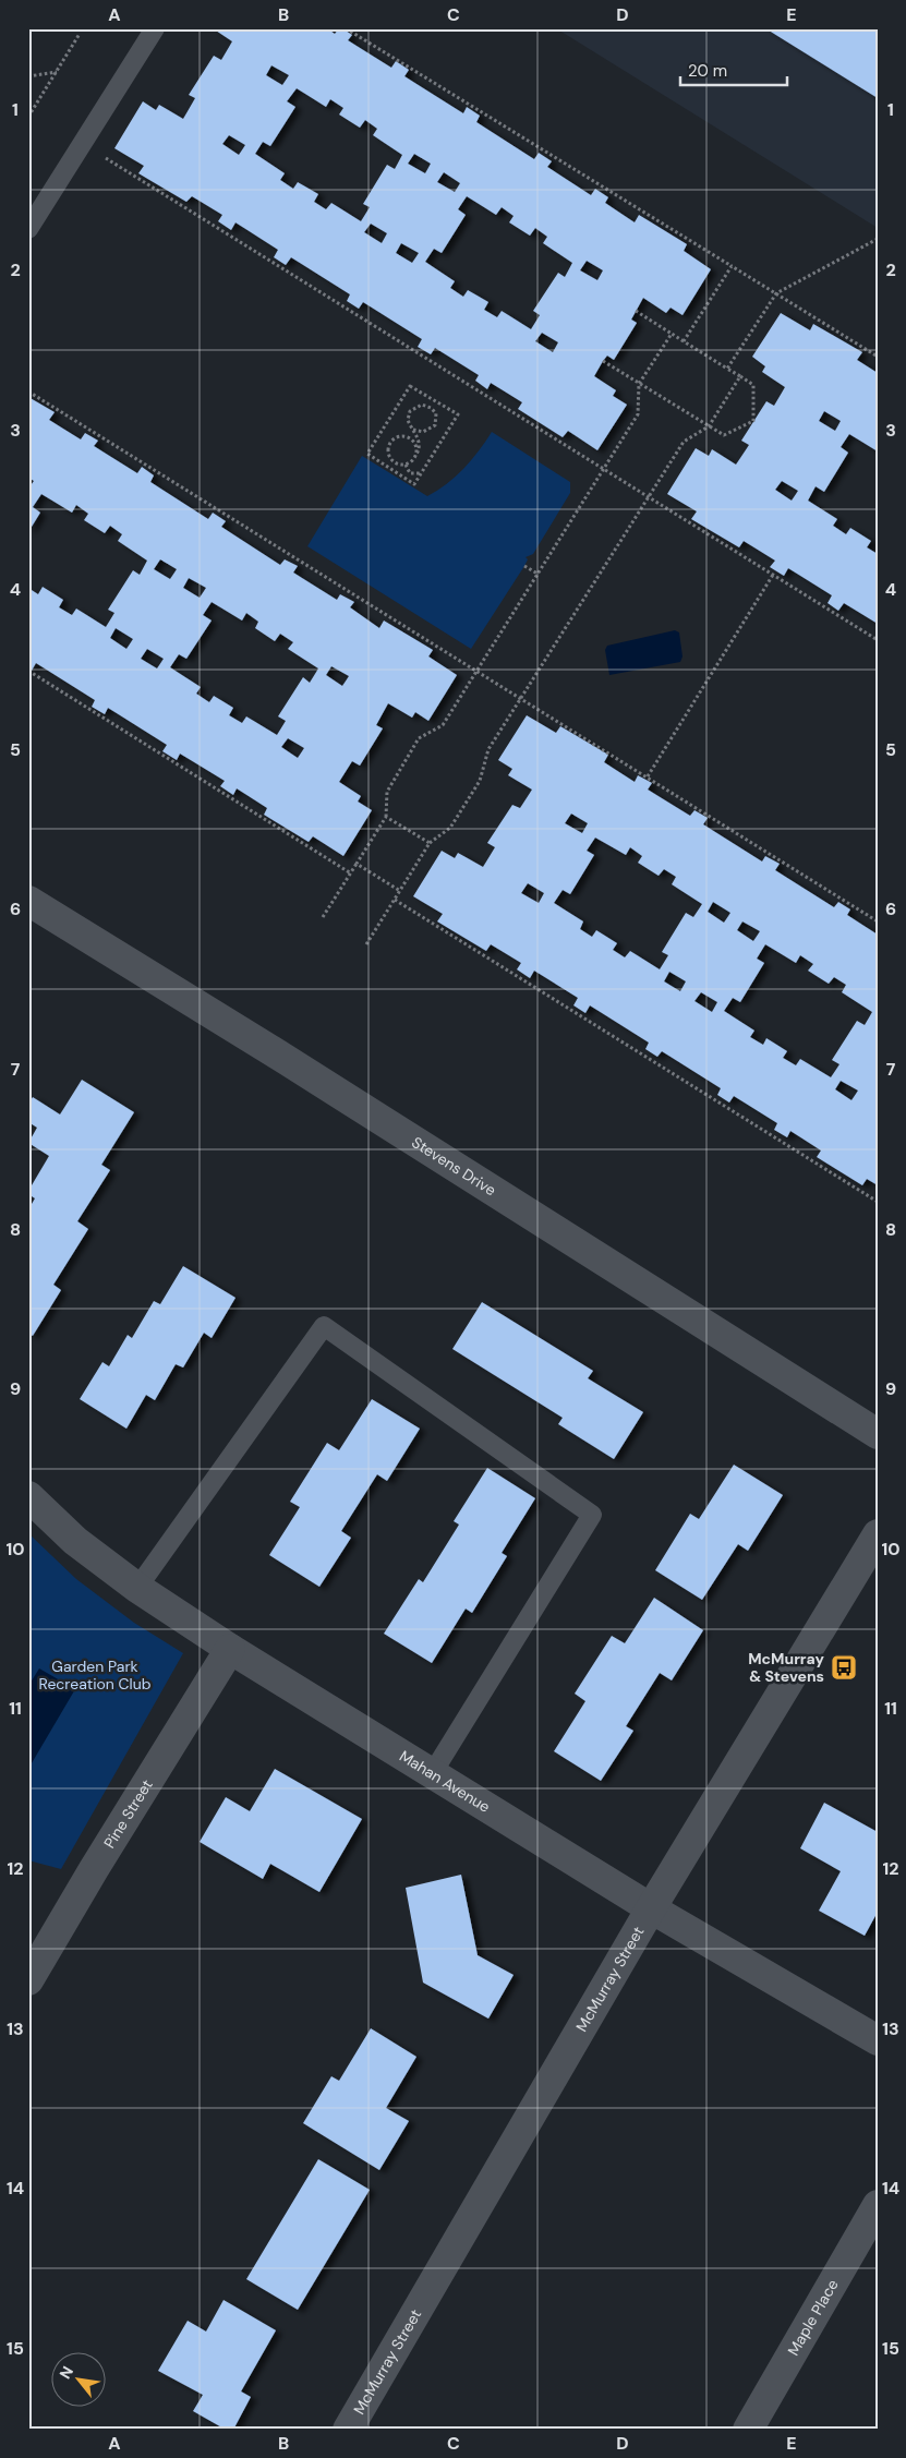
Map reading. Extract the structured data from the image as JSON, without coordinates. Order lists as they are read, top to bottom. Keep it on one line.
{"streets":{"street":["Stevens Drive","Mahan Avenue","Pine Street","McMurray Street","Maple Place"]},"crossings":[["Mahan Avenue","Pine Street"],["Mahan Avenue","McMurray Street"]],"parks":["Garden Park Recreation Club"],"places":{"bus stop":["McMurray & Stevens"]},"scale_bar":"20 m","north":"top left","grid":{"columns":["A","B","C","D","E"],"rows":["1","2","3","4","5","6","7","8","9","10","11","12","13","14","15"]}}
